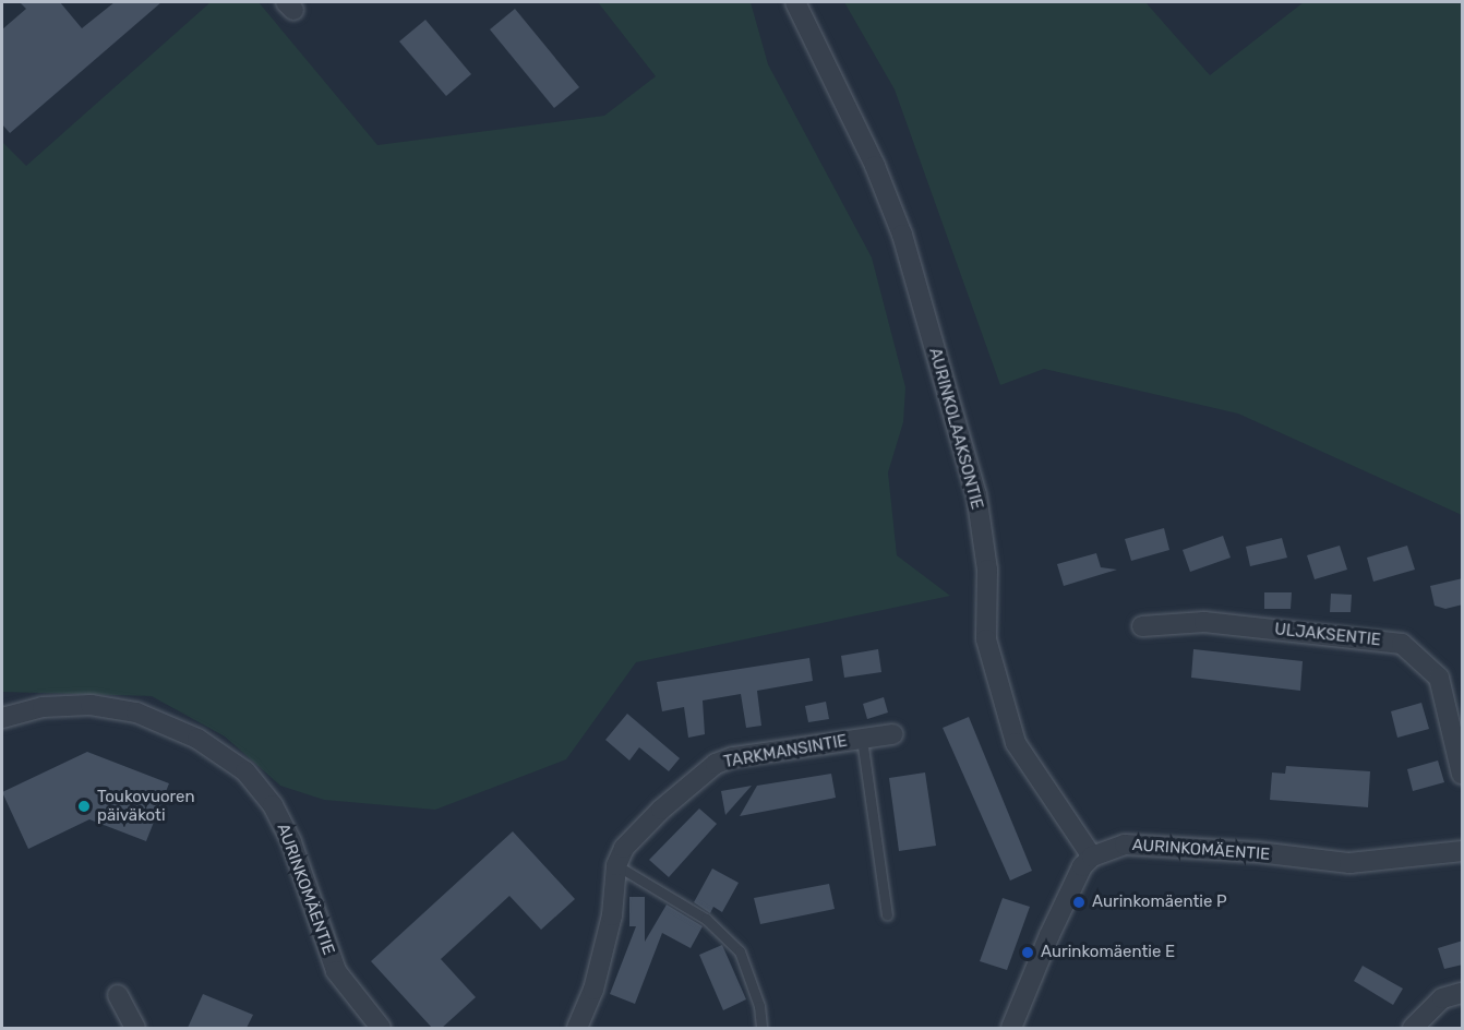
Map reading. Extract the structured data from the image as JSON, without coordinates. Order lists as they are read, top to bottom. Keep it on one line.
{"streets":{"street":["AURINKOLAAKSONTIE","ULJAKSENTIE","TARKMANSINTIE","AURINKOMÄENTIE"]},"crossings":[["AURINKOLAAKSONTIE","AURINKOMÄENTIE"]],"places":["Toukovuoren päiväkoti","Aurinkomäentie P","Aurinkomäentie E"]}
